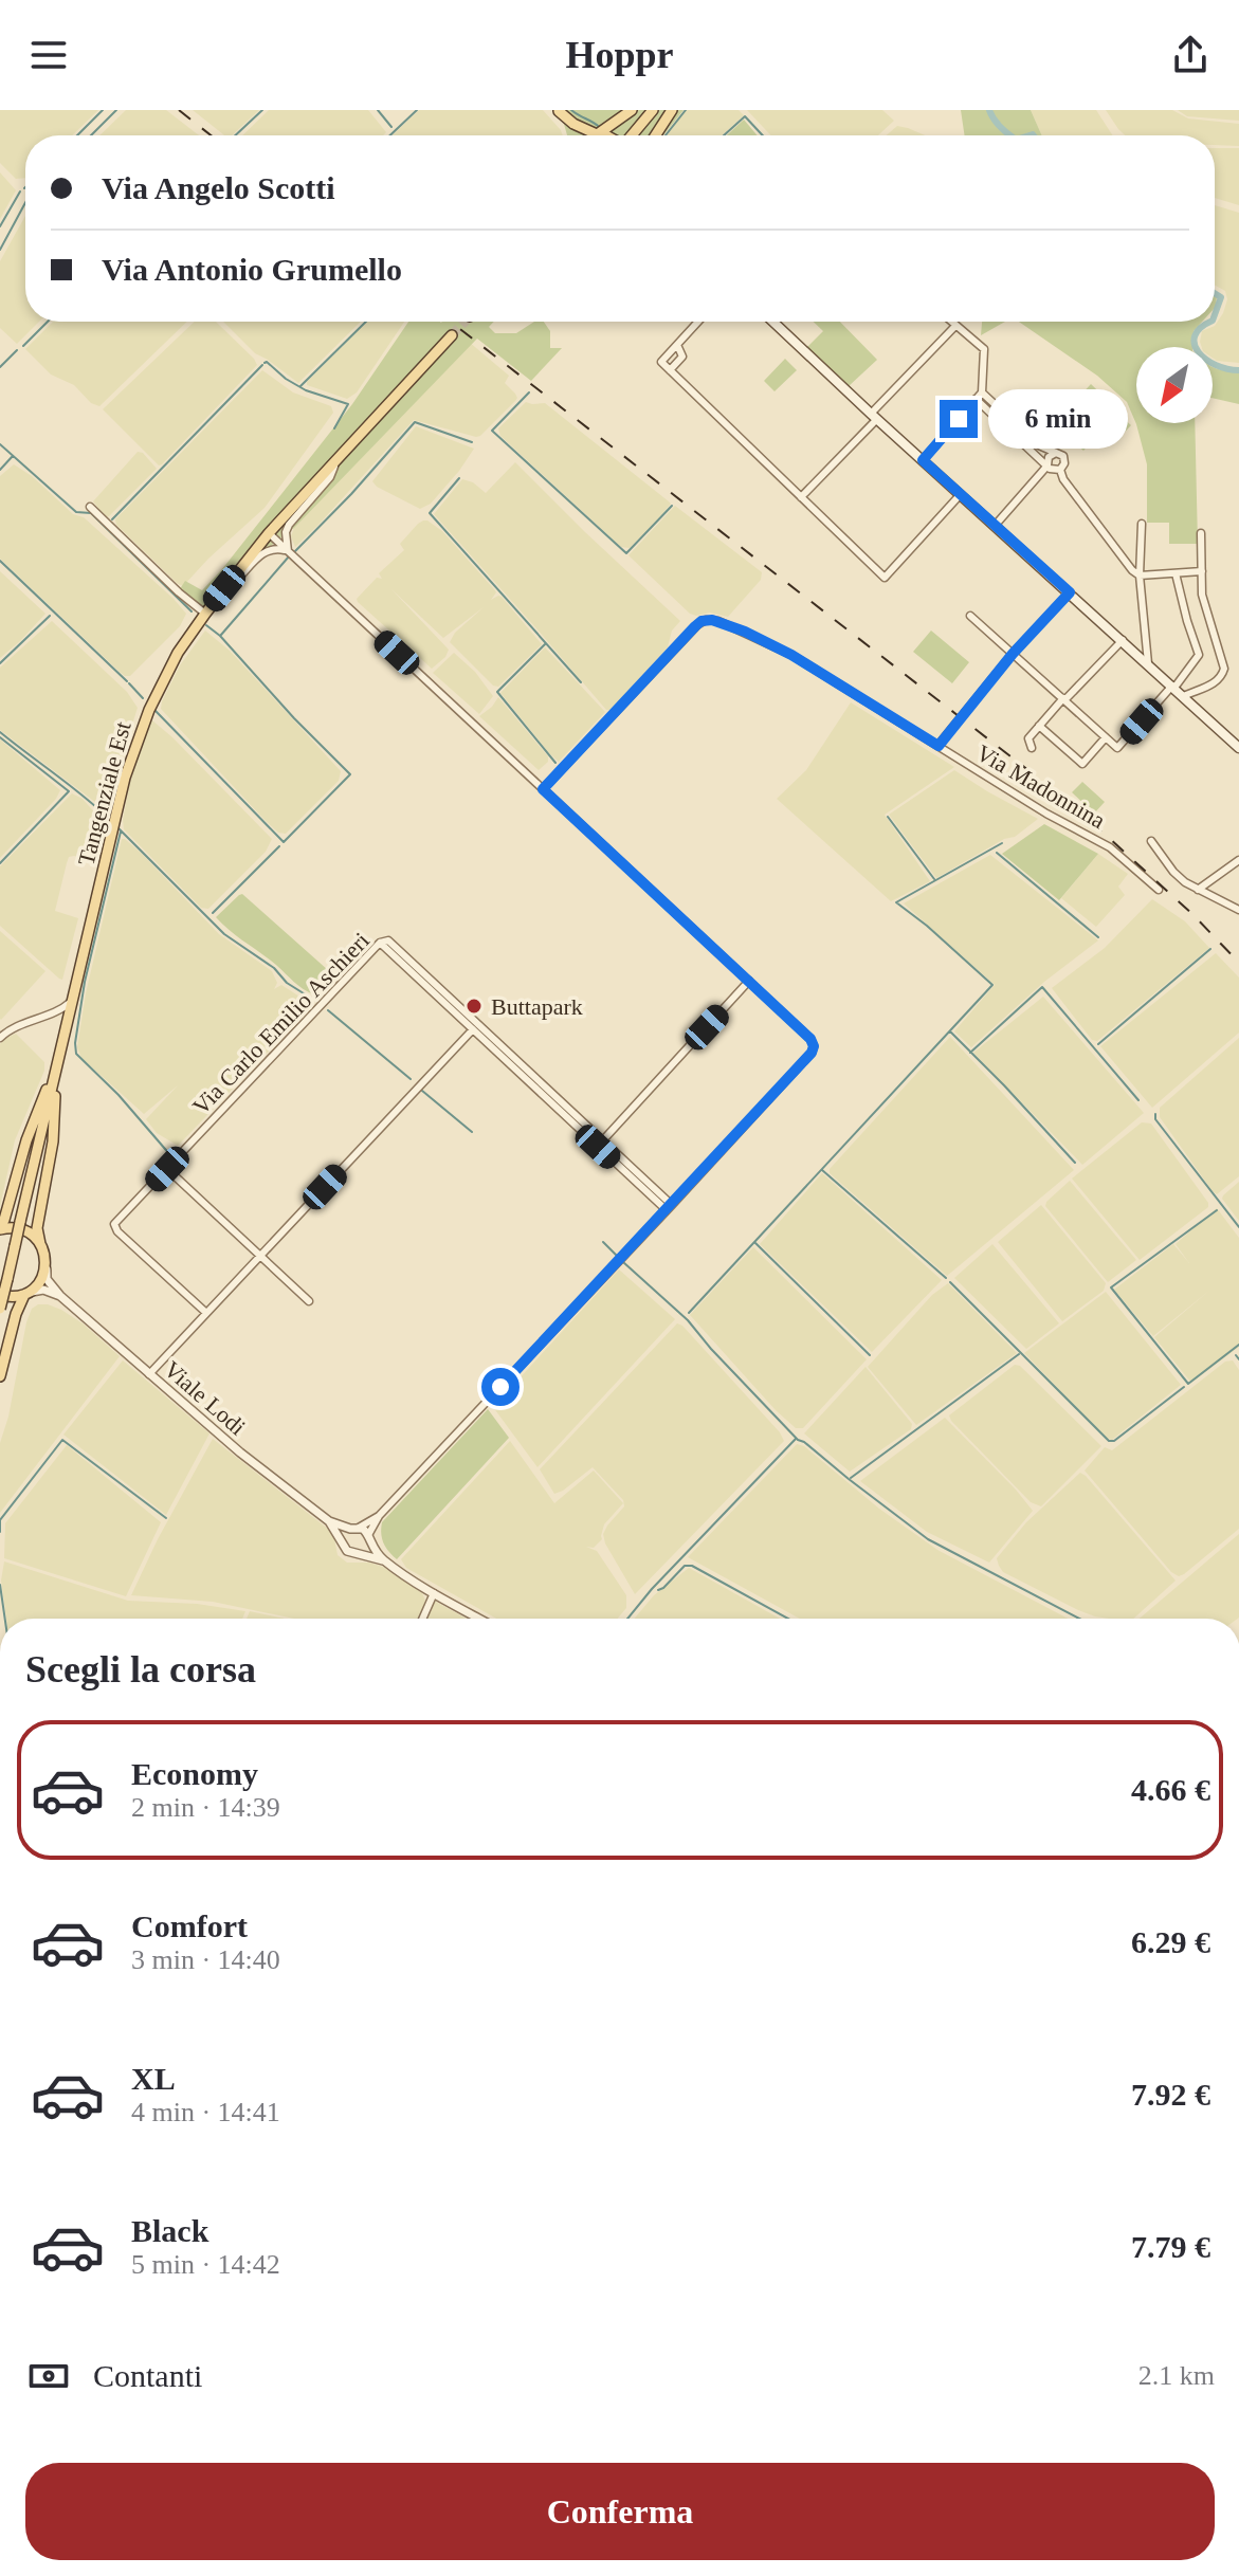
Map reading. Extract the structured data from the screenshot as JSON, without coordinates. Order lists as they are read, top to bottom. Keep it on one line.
{"streets":{"main road":["Tangenziale Est"],"street":["Via Madonnina","Via Carlo Emilio Aschieri","Viale Lodi"]},"places":["Buttapark"],"north":"bottom left","page":{"header":"Hoppr","banner":["Via Angelo Scotti","Via Antonio Grumello"],"bubble":"6 min","heading":"Scegli la corsa","list":[{"name":"Economy","note":"2 min · 14:39","value":"4.66 €"},{"name":"Comfort","note":"3 min · 14:40","value":"6.29 €"},{"name":"XL","note":"4 min · 14:41","value":"7.92 €"},{"name":"Black","note":"5 min · 14:42","value":"7.79 €"}],"pay":["Contanti","2.1 km"],"buttons":"Conferma"}}
